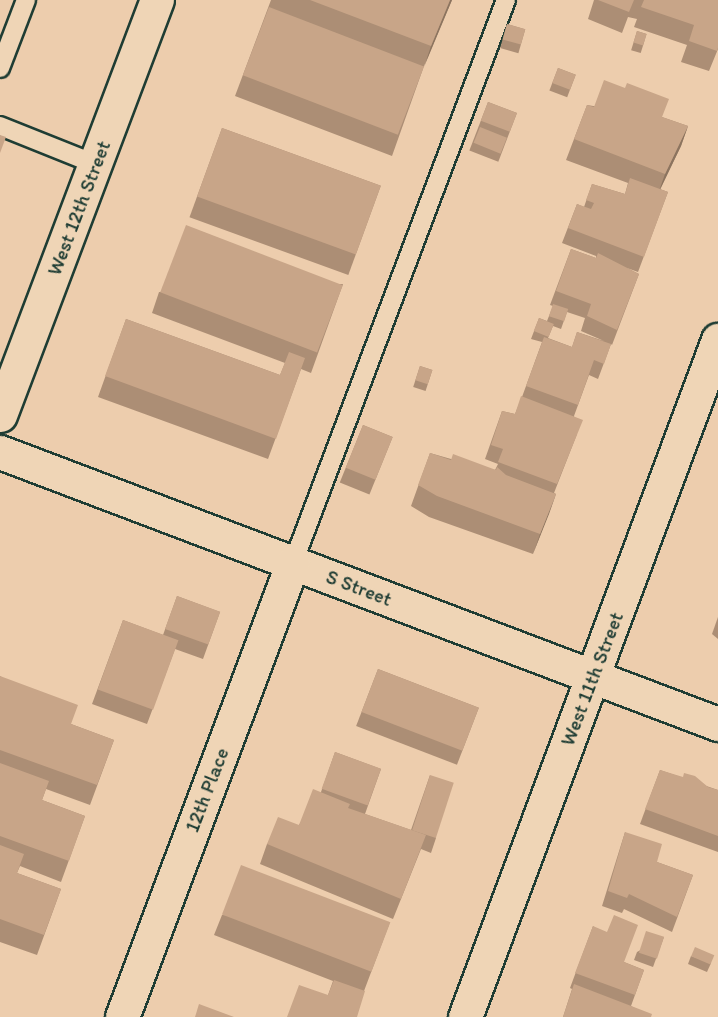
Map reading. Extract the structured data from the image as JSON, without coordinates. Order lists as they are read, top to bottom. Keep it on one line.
{"streets":{"street":["West 12th Street","S Street","West 11th Street","12th Place"]},"crossings":[["S Street","West 11th Street"],["S Street","12th Place"]]}
